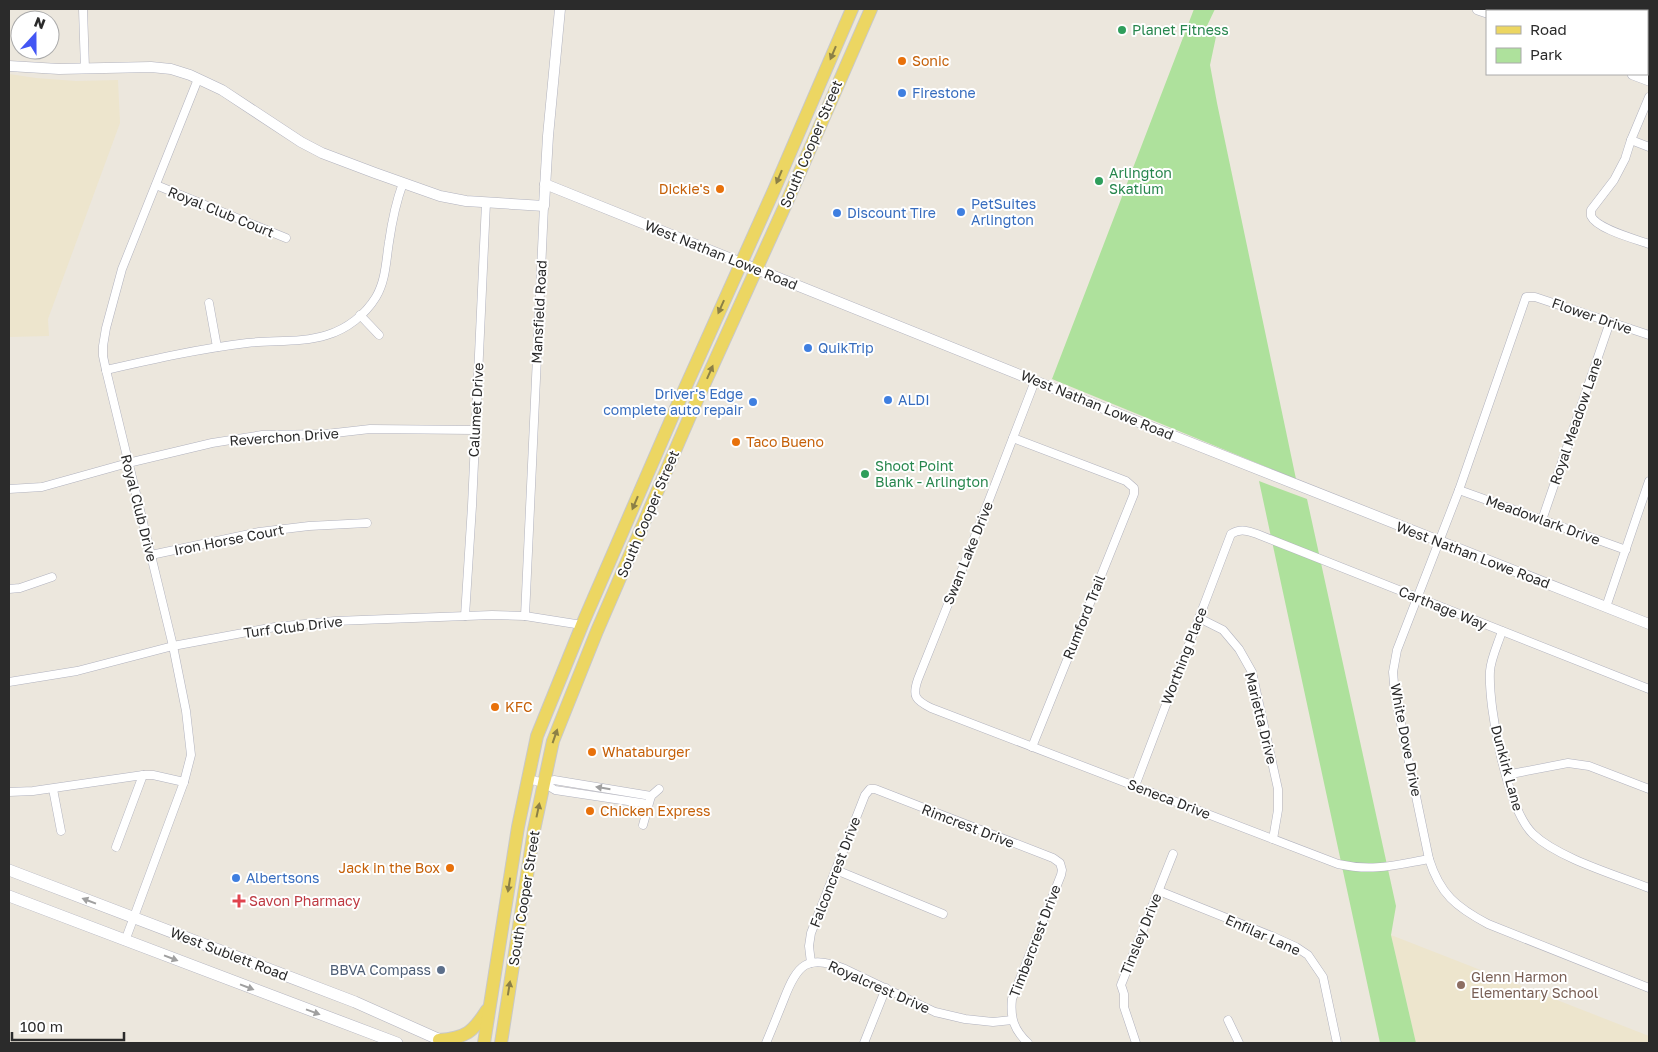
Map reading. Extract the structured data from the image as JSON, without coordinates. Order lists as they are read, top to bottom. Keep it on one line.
{"streets":{"main road":["South Cooper Street","West Sublett Road"],"street":["Royal Club Court","West Nathan Lowe Road","Mansfield Road","Flower Drive","Calumet Drive","Royal Meadow Lane","Reverchon Drive","Royal Club Drive","Meadowlark Drive","Iron Horse Court","Swan Lake Drive","Carthage Way","Rumford Trail","Turf Club Drive","Worthing Place","Marietta Drive","White Dove Drive","Dunkirk Lane","Seneca Drive","Rimcrest Drive","Falconcrest Drive","Tinsley Drive","Enfilar Lane","Timbercrest Drive","Royalcrest Drive"]},"crossings":[["South Cooper Street","West Nathan Lowe Road"],["South Cooper Street","Turf Club Drive"],["Royal Club Court","Royal Club Drive"],["West Nathan Lowe Road","Mansfield Road"],["West Nathan Lowe Road","Swan Lake Drive"],["West Nathan Lowe Road","White Dove Drive"],["Mansfield Road","Turf Club Drive"],["Flower Drive","Royal Meadow Lane"],["Flower Drive","White Dove Drive"],["Calumet Drive","Reverchon Drive"],["Calumet Drive","Turf Club Drive"],["Royal Meadow Lane","Meadowlark Drive"],["Reverchon Drive","Royal Club Drive"],["Royal Club Drive","Iron Horse Court"],["Royal Club Drive","Turf Club Drive"],["Royal Club Drive","West Sublett Road"],["Meadowlark Drive","White Dove Drive"],["Swan Lake Drive","Rumford Trail"],["Swan Lake Drive","Seneca Drive"],["Carthage Way","Worthing Place"],["Carthage Way","White Dove Drive"],["Carthage Way","Dunkirk Lane"],["Rumford Trail","Seneca Drive"],["Worthing Place","Marietta Drive"],["Worthing Place","Seneca Drive"],["Marietta Drive","Seneca Drive"],["White Dove Drive","Seneca Drive"],["Rimcrest Drive","Falconcrest Drive"],["Rimcrest Drive","Timbercrest Drive"],["Falconcrest Drive","Royalcrest Drive"],["Tinsley Drive","Enfilar Lane"],["Timbercrest Drive","Royalcrest Drive"]],"places":{"other":["Planet Fitness","Sonic","Firestone","Arlington Skatium","Dickie's","PetSuites Arlington","Discount Tire","QuikTrip","ALDI","Driver's Edge complete auto repair","Taco Bueno","Shoot Point Blank - Arlington","KFC","Whataburger","Chicken Express","Jack in the Box","Albertsons","BBVA Compass","Glenn Harmon Elementary School"],"health":["Savon Pharmacy"]},"legend":["Road","Park"],"scale_bar":"100 m","north":"top"}
